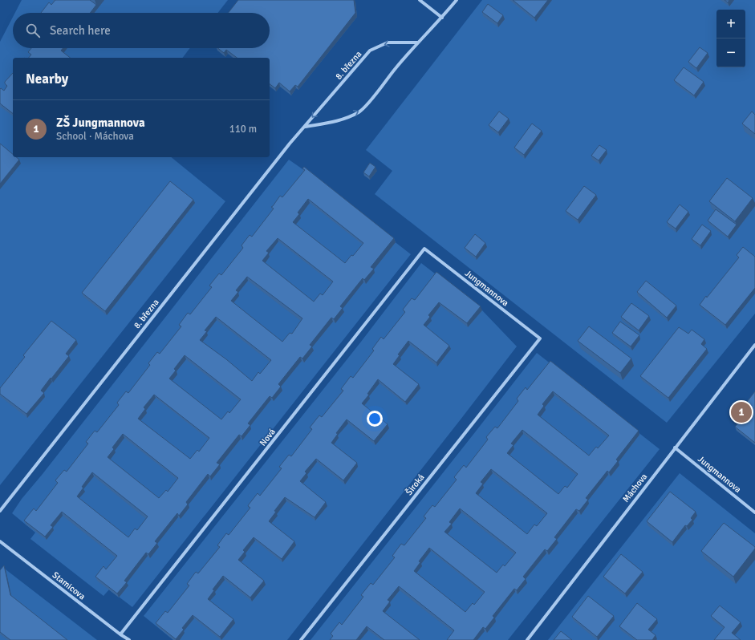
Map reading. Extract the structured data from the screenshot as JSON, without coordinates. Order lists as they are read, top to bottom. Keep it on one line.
{"streets":{"street":["8. března","Jungmannova","Nová","Široká","Máchova","Stamicova"]},"crossings":[["Jungmannova","Nová"],["Jungmannova","Široká"],["Jungmannova","Máchova"],["Nová","Stamicova"]],"page":{"map_buttons":["+","−"],"search":"Search here","heading":"Nearby","list":[{"mark":"1","name":"ZŠ Jungmannova","note":"School · Máchova","value":"110 m"}],"pins":"1"}}
